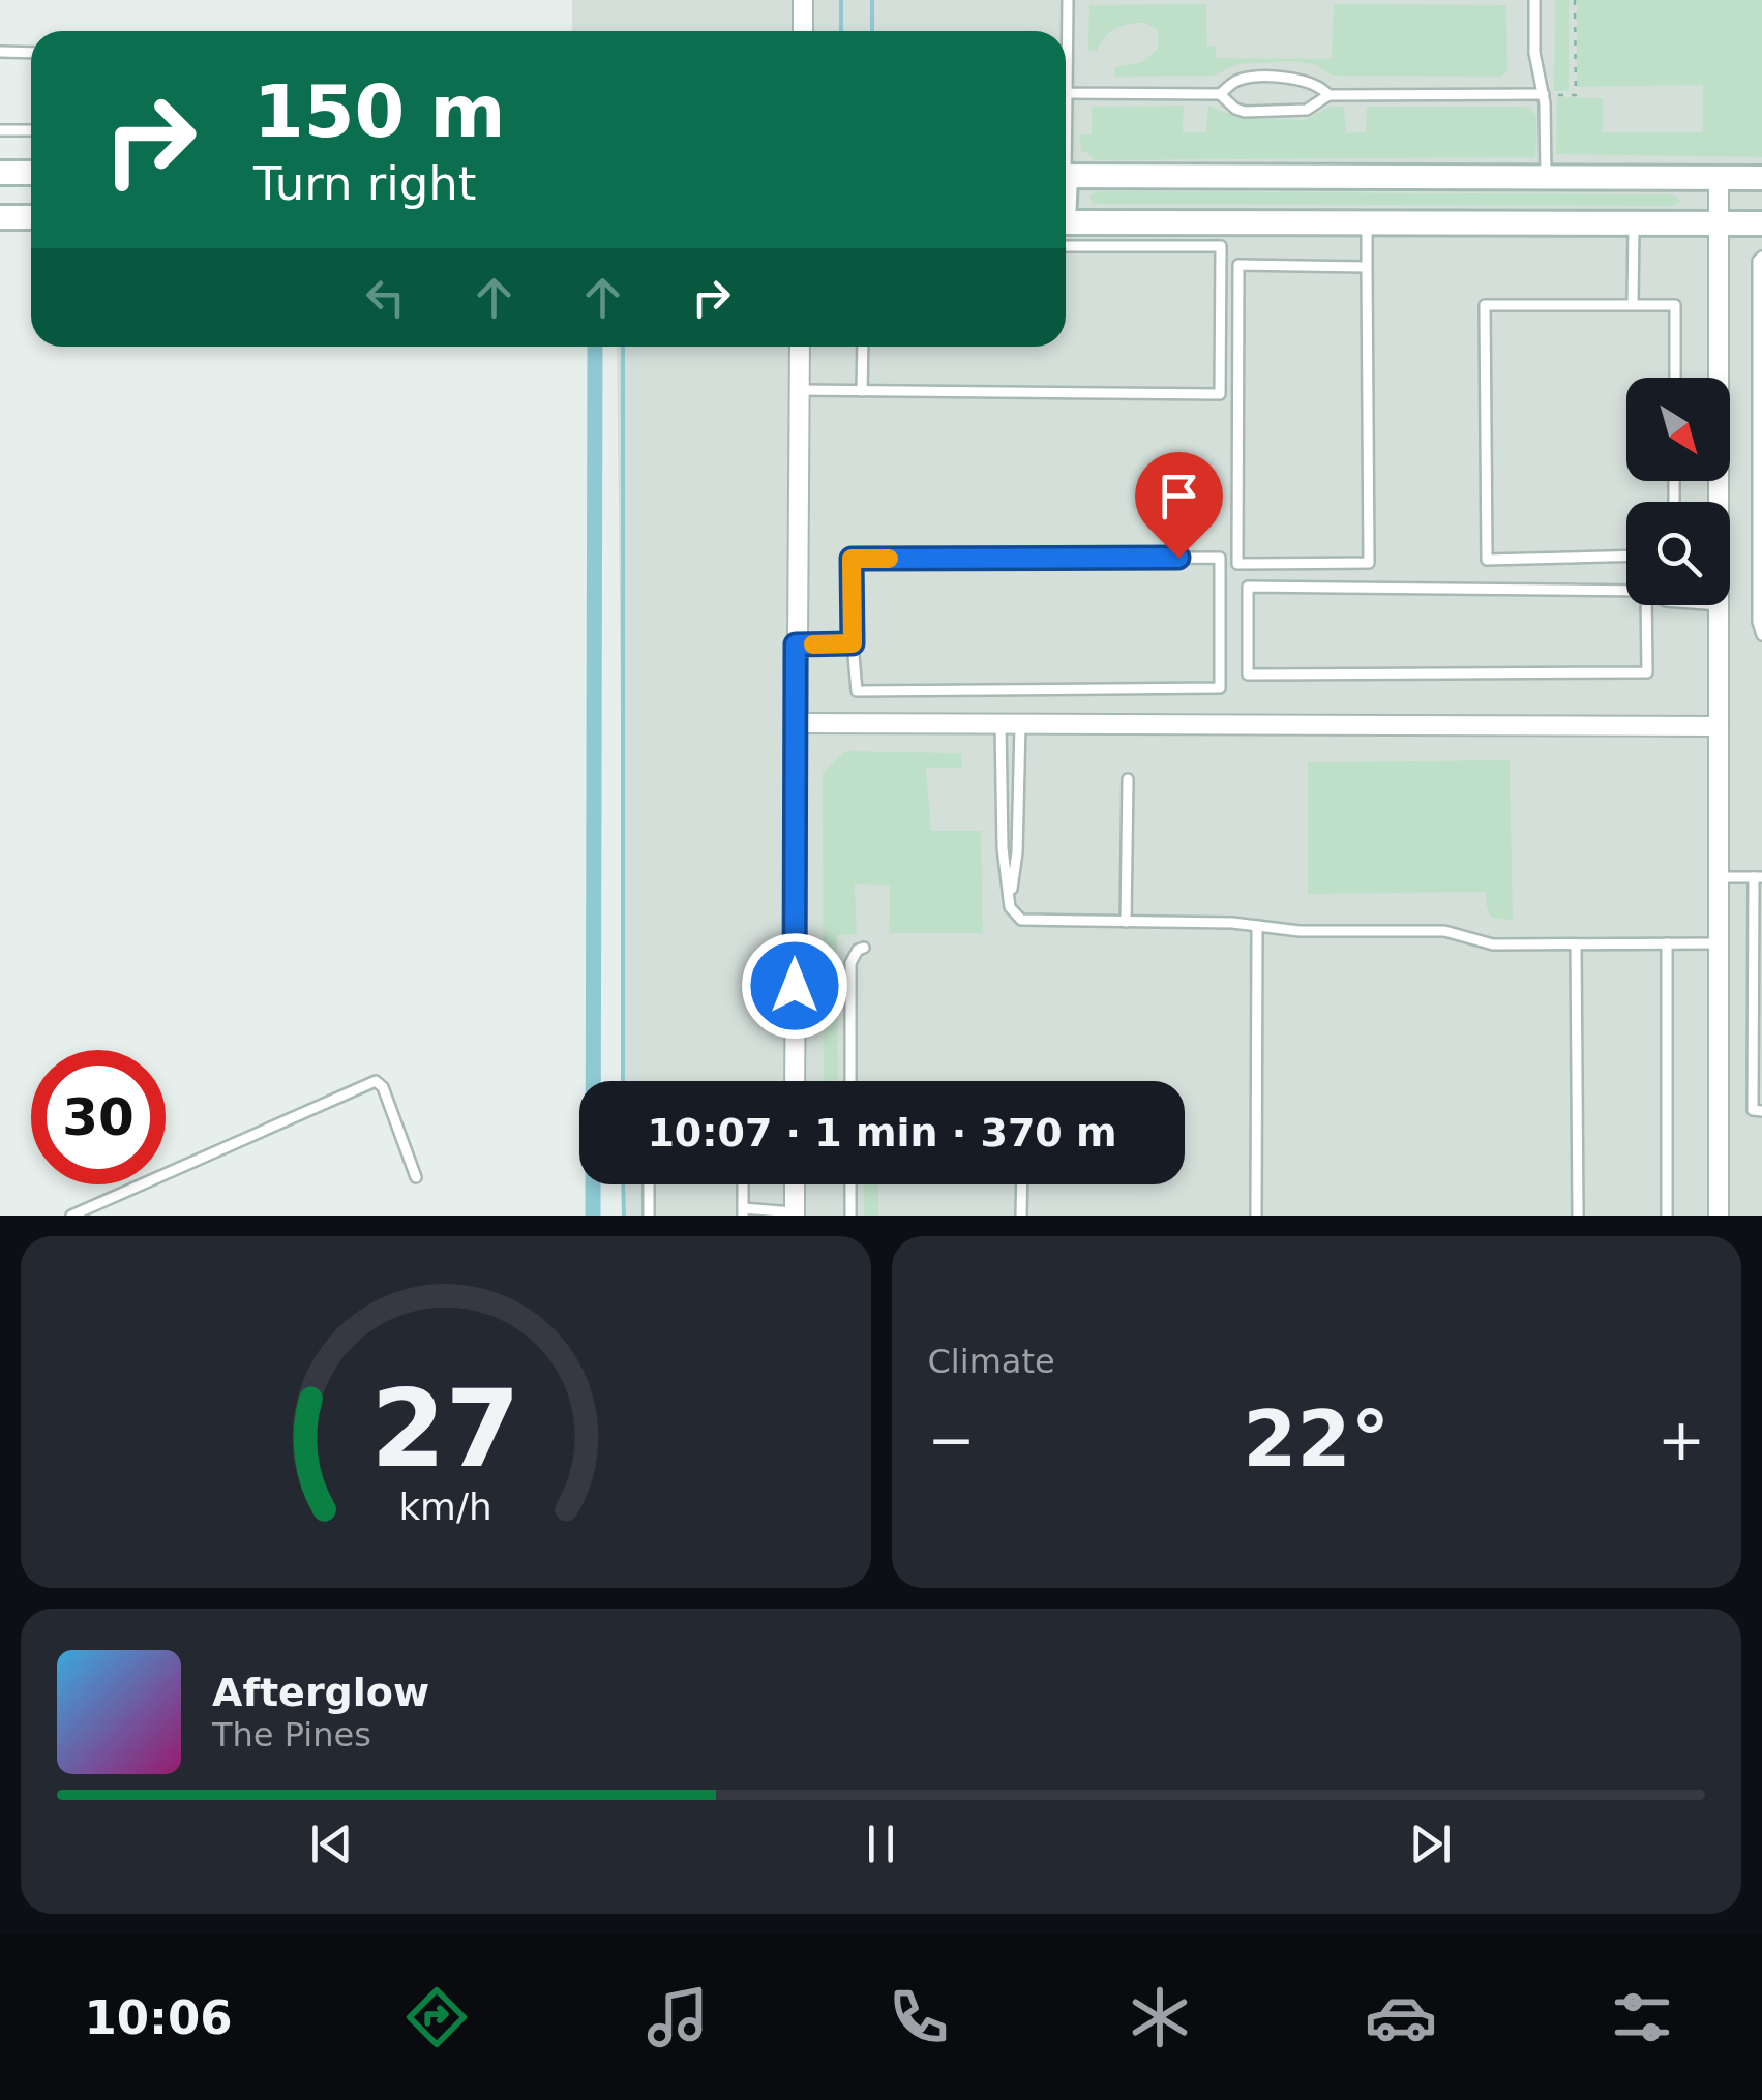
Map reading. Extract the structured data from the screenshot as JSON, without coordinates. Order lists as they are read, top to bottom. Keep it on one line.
{"north":"bottom right","page":{"turn":["150 m","Turn right"],"limit":"30","trip":"10:07 · 1 min · 370 m","tile":"Climate","heat":["−","22°","+"],"song":["Afterglow","The Pines"],"tabs":"10:06","gauge":["27","km/h"]}}
